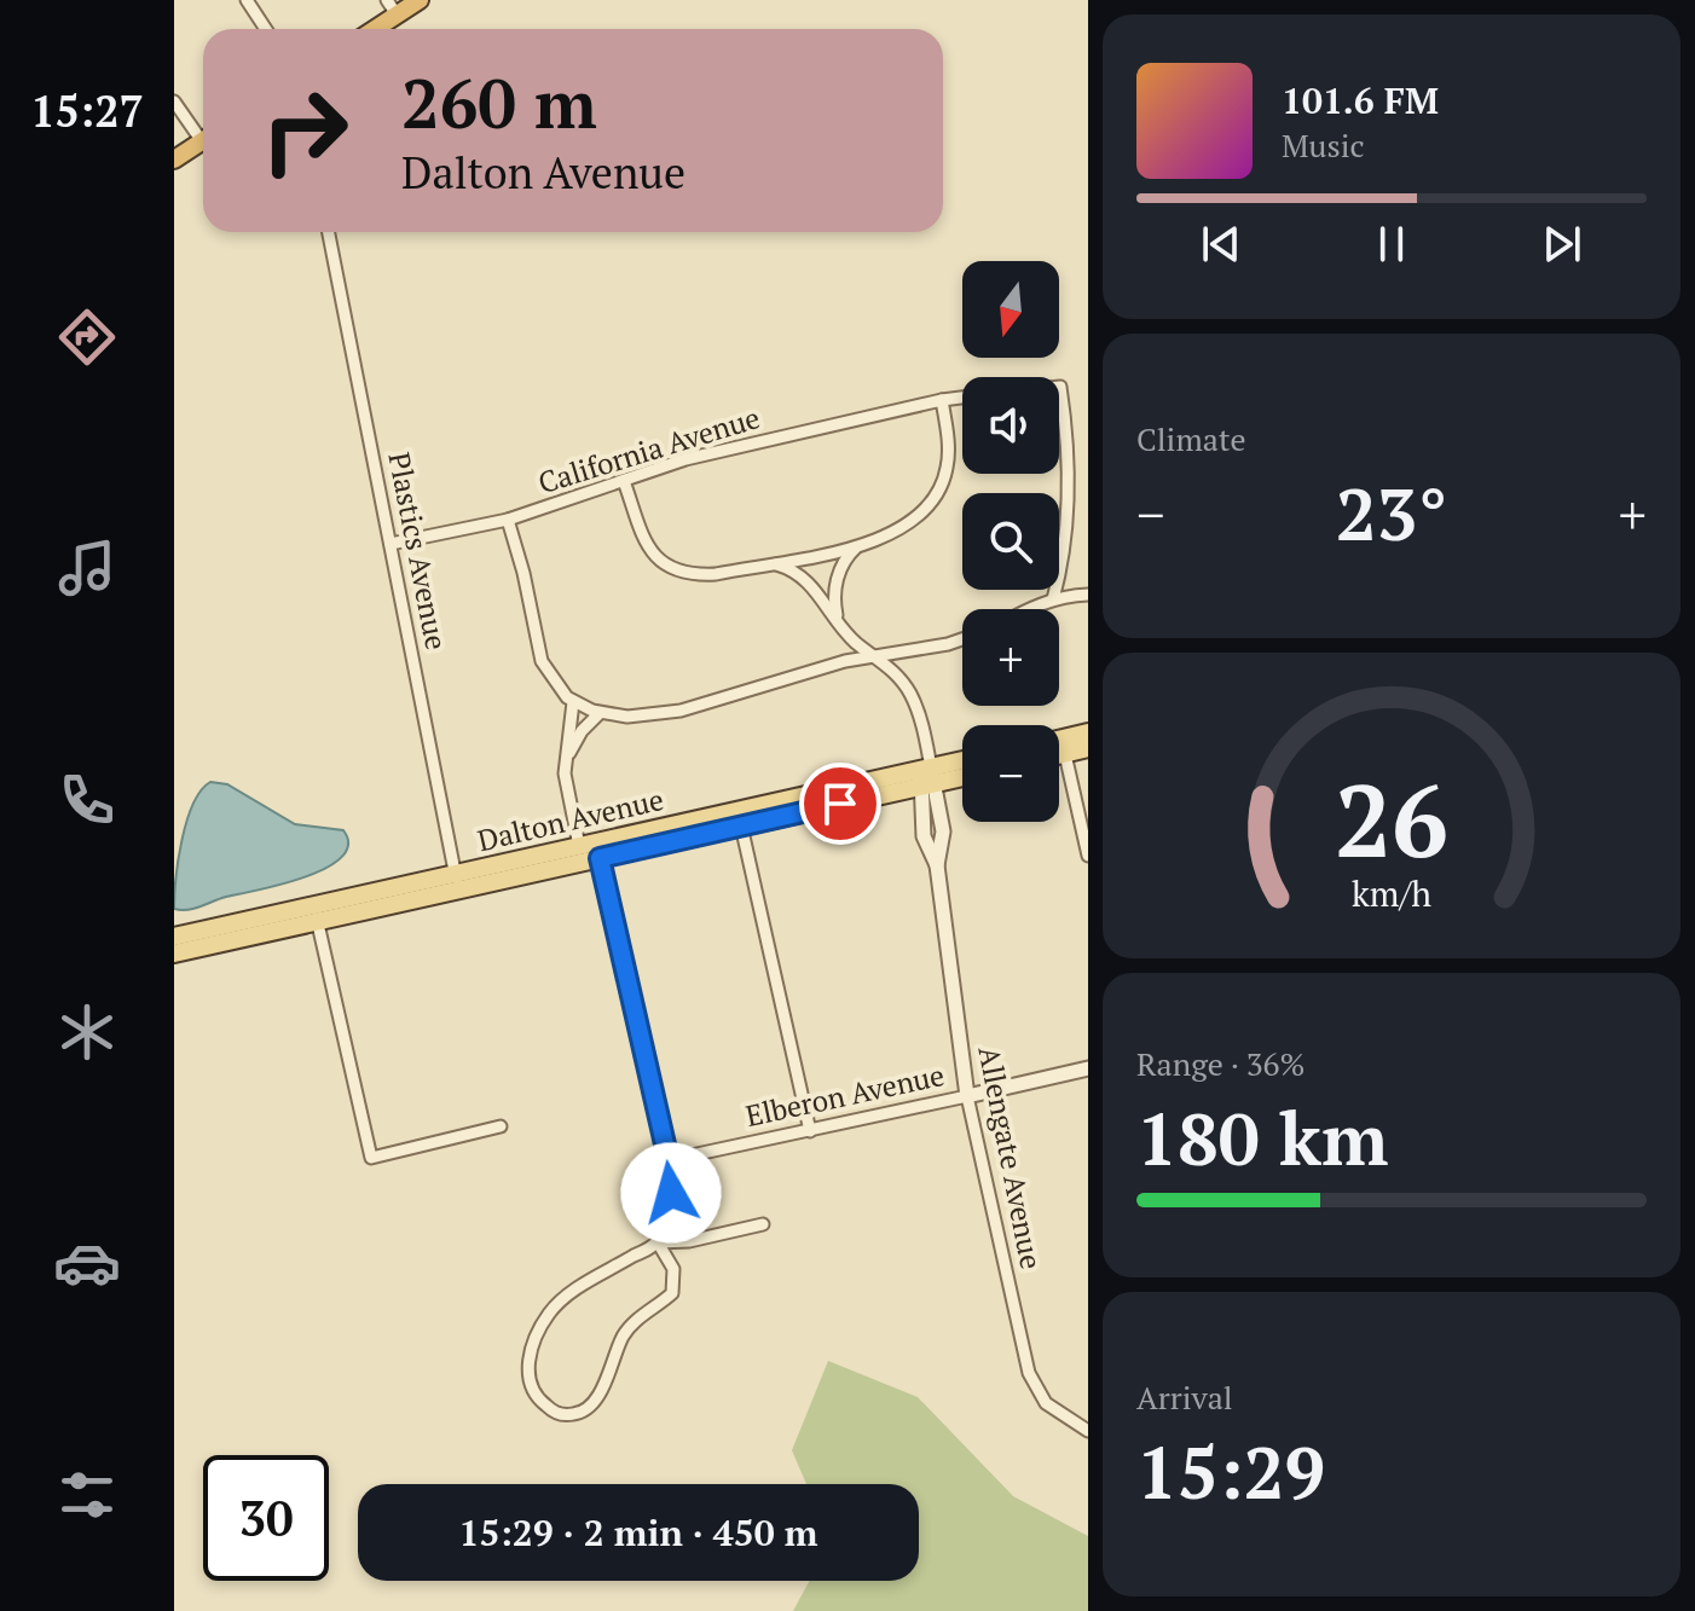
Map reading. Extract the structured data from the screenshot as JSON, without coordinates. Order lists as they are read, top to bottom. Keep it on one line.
{"streets":{"main road":["Dalton Avenue"],"street":["California Avenue","Plastics Avenue","Elberon Avenue","Allengate Avenue"]},"crossings":[["California Avenue","Plastics Avenue"],["Plastics Avenue","Dalton Avenue"],["Dalton Avenue","Allengate Avenue"],["Elberon Avenue","Allengate Avenue"]],"north":"bottom","page":{"tabs":"15:27","turn":["260 m","Dalton Avenue"],"song":["101.6 FM","Music"],"map_buttons":["+","−"],"tile":["Climate",["Range · 36%","180 km"],["Arrival","15:29"]],"heat":["−","23°","+"],"limit":"30","trip":"15:29 · 2 min · 450 m","gauge":["26","km/h"]}}
